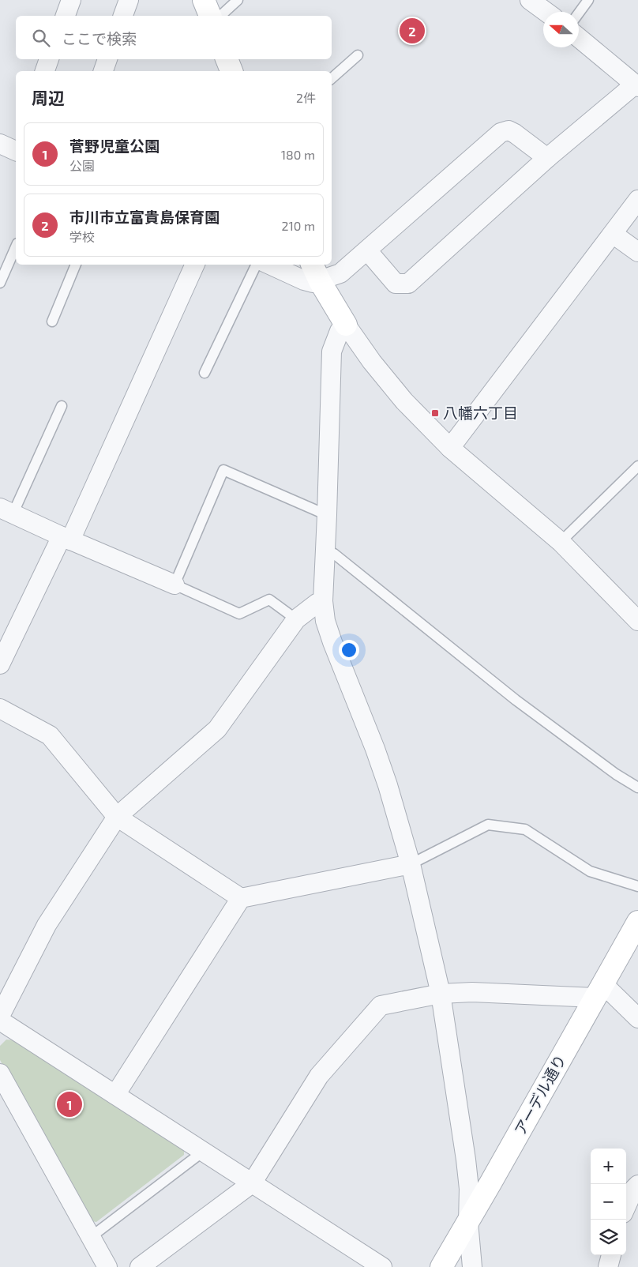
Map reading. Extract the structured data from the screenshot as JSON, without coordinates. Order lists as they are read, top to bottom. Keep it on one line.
{"streets":{"street":["アーデル通り"]},"places":{"transit":["八幡六丁目"]},"north":"left","page":{"search":"ここで検索","pins":["2","1"],"heading":["周辺","2件"],"list":[{"mark":"1","name":"菅野児童公園","note":"公園","value":"180 m"},{"mark":"2","name":"市川市立富貴島保育園","note":"学校","value":"210 m"}],"map_buttons":["+","−"]}}
